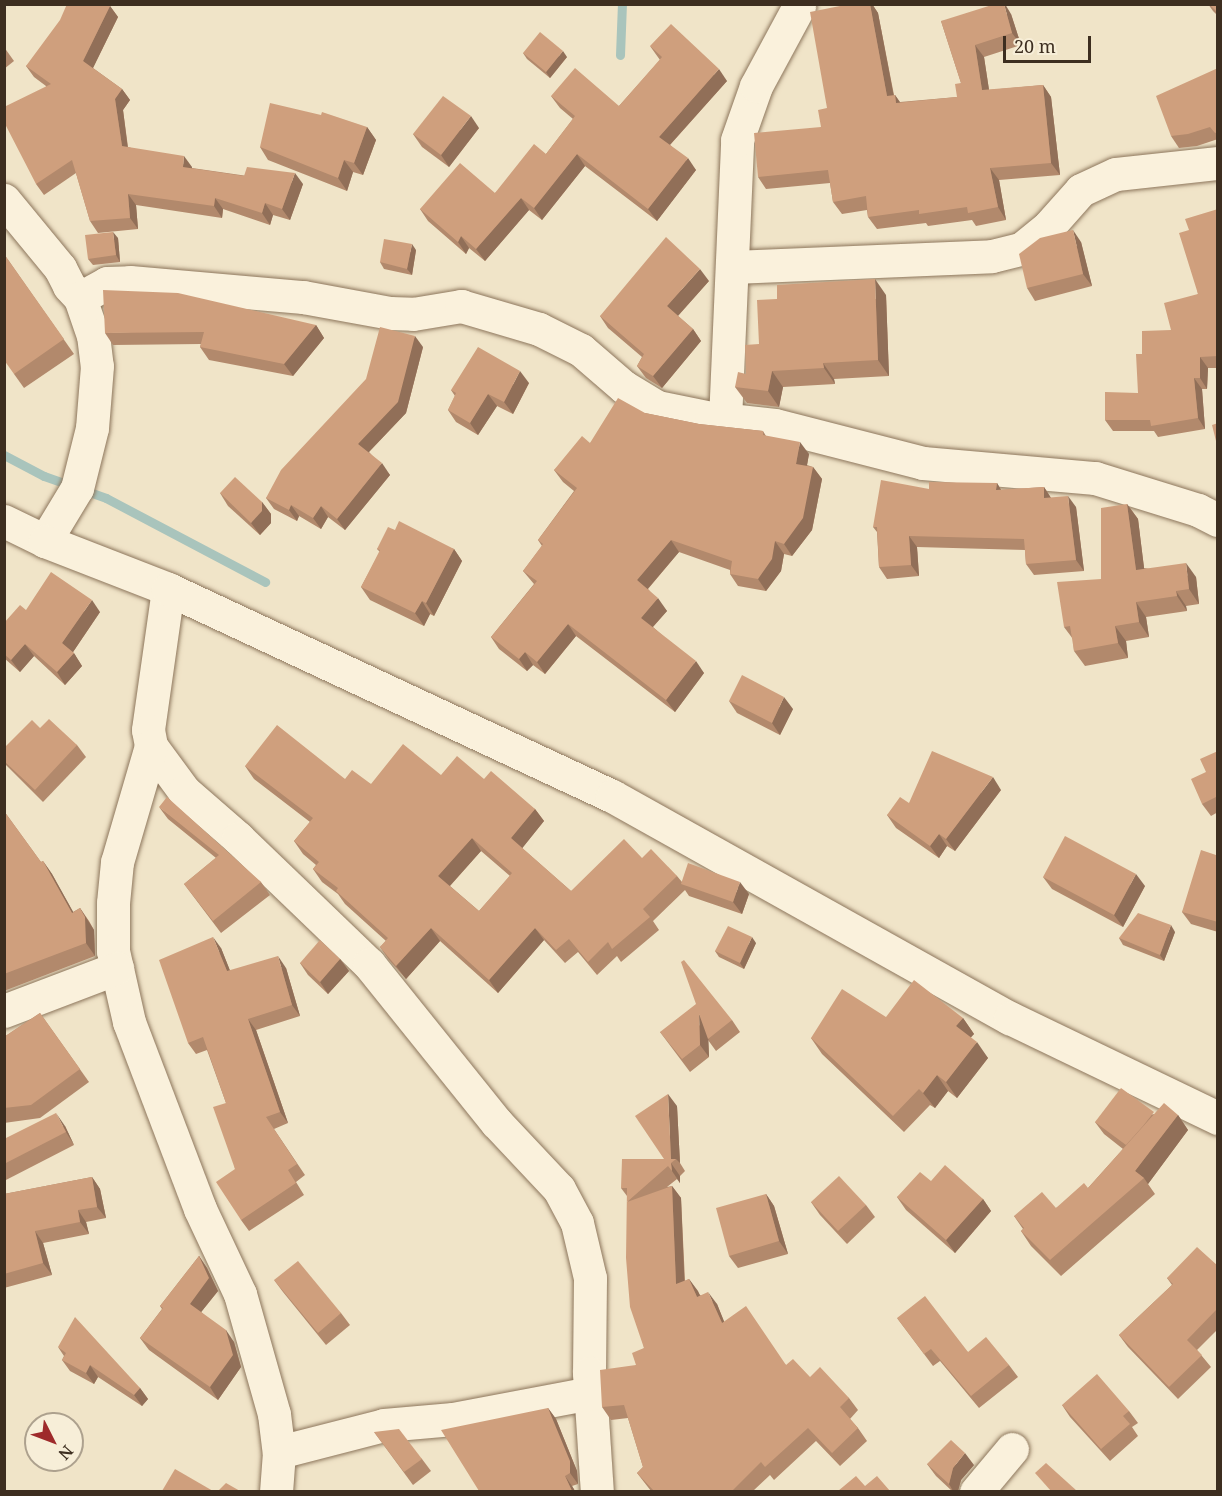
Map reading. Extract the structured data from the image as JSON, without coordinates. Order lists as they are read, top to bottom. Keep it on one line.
{"scale_bar":"20 m","north":"bottom right"}
